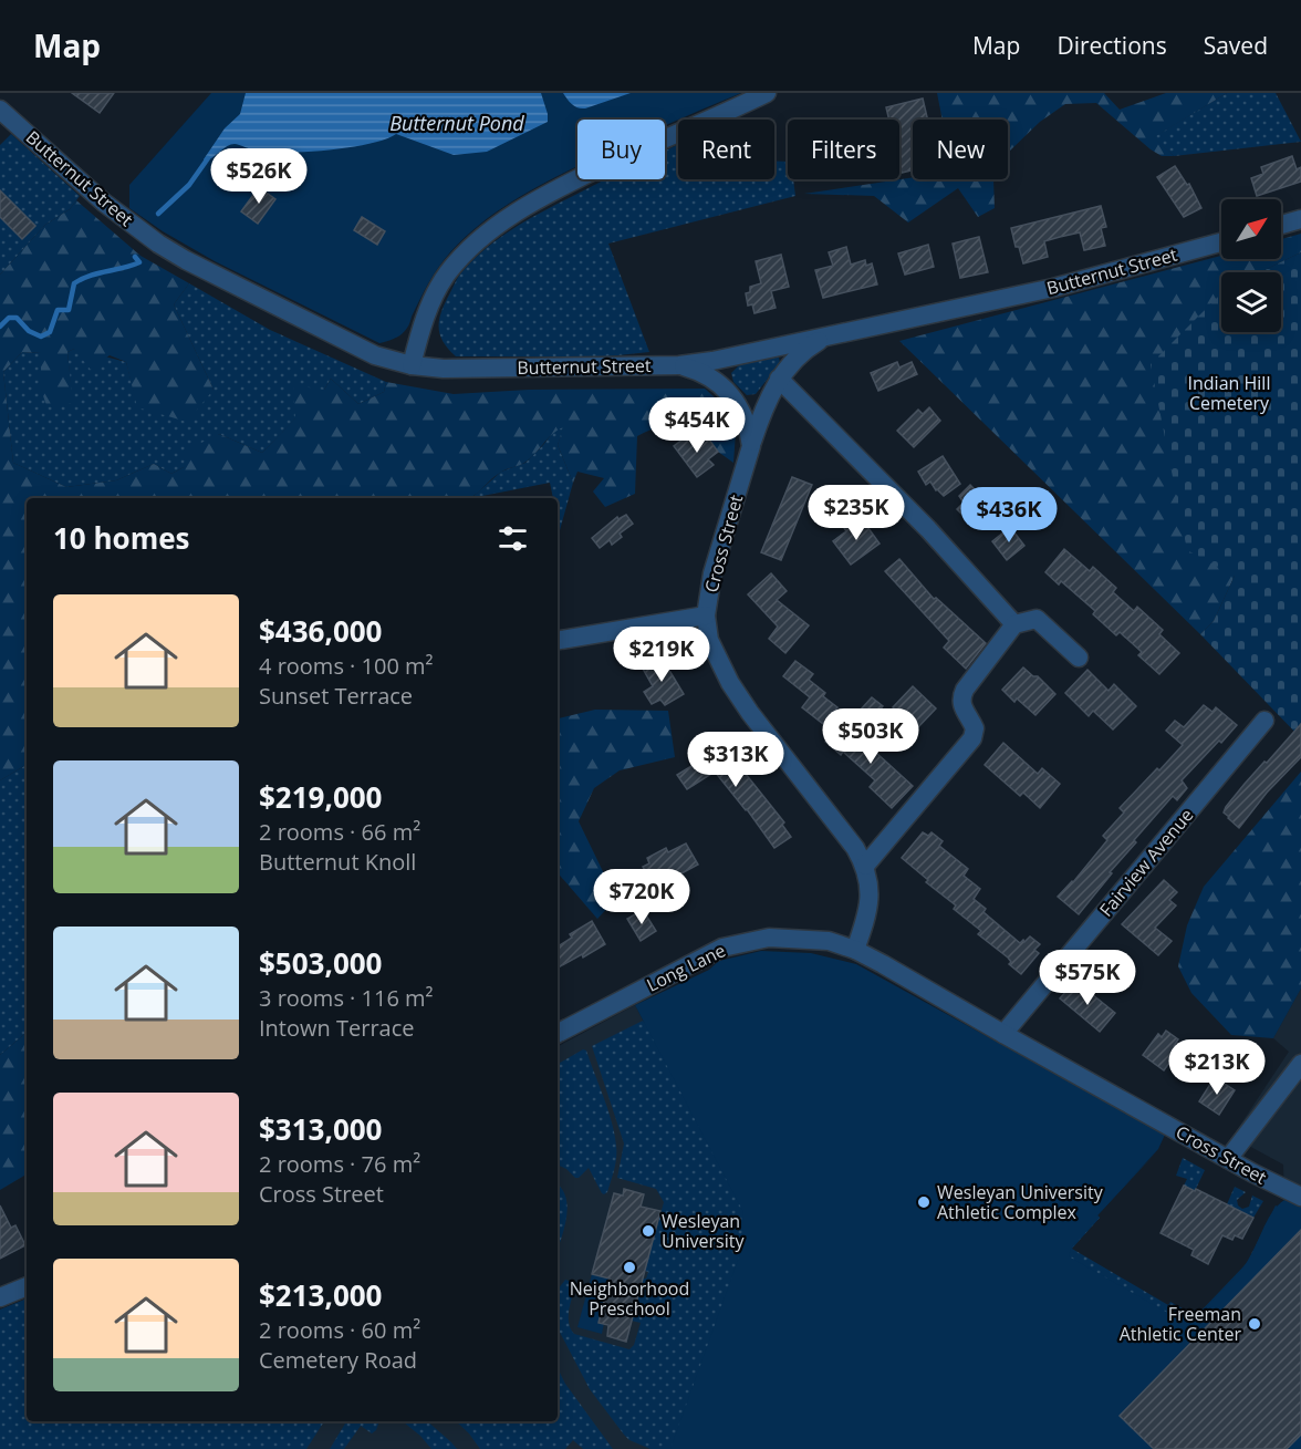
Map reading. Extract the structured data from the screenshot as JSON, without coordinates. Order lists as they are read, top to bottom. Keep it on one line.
{"streets":{"street":["Butternut Street","Cross Street","Fairview Avenue","Long Lane"]},"crossings":[["Butternut Street","Cross Street"],["Cross Street","Fairview Avenue"],["Cross Street","Long Lane"],["Fairview Avenue","Long Lane"]],"water":["Butternut Pond"],"parks":["Indian Hill Cemetery"],"places":["Wesleyan University Athletic Complex","Wesleyan University","Neighborhood Preschool","Freeman Athletic Center"],"north":"top right","page":{"header":"Map","nav":["Map","Directions","Saved"],"chip":["Buy","Rent","Filters","New"],"price":["$526K","$454K","$235K","$436K","$219K","$503K","$313K","$720K","$575K","$213K"],"heading":"10 homes","list":[{"name":"$436,000","note":"4 rooms · 100 m² · Sunset Terrace"},{"name":"$219,000","note":"2 rooms · 66 m² · Butternut Knoll"},{"name":"$503,000","note":"3 rooms · 116 m² · Intown Terrace"},{"name":"$313,000","note":"2 rooms · 76 m² · Cross Street"},{"name":"$213,000","note":"2 rooms · 60 m² · Cemetery Road"}]}}
